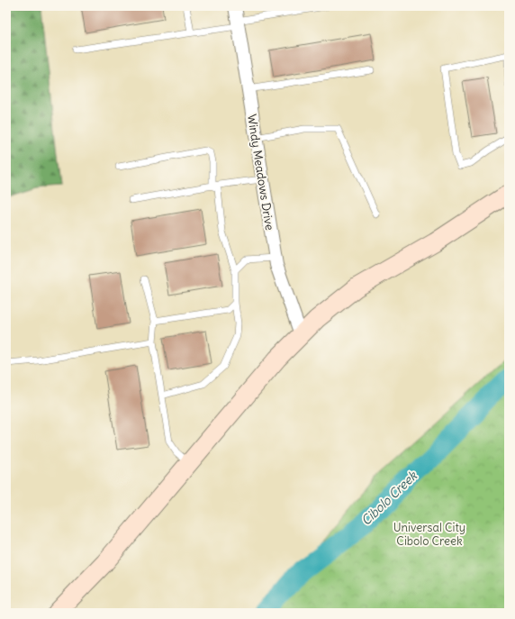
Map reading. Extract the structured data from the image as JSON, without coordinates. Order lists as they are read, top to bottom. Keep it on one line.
{"streets":{"street":["Windy Meadows Drive"]},"water":["Cibolo Creek"],"parks":["Universal City Cibolo Creek"]}
